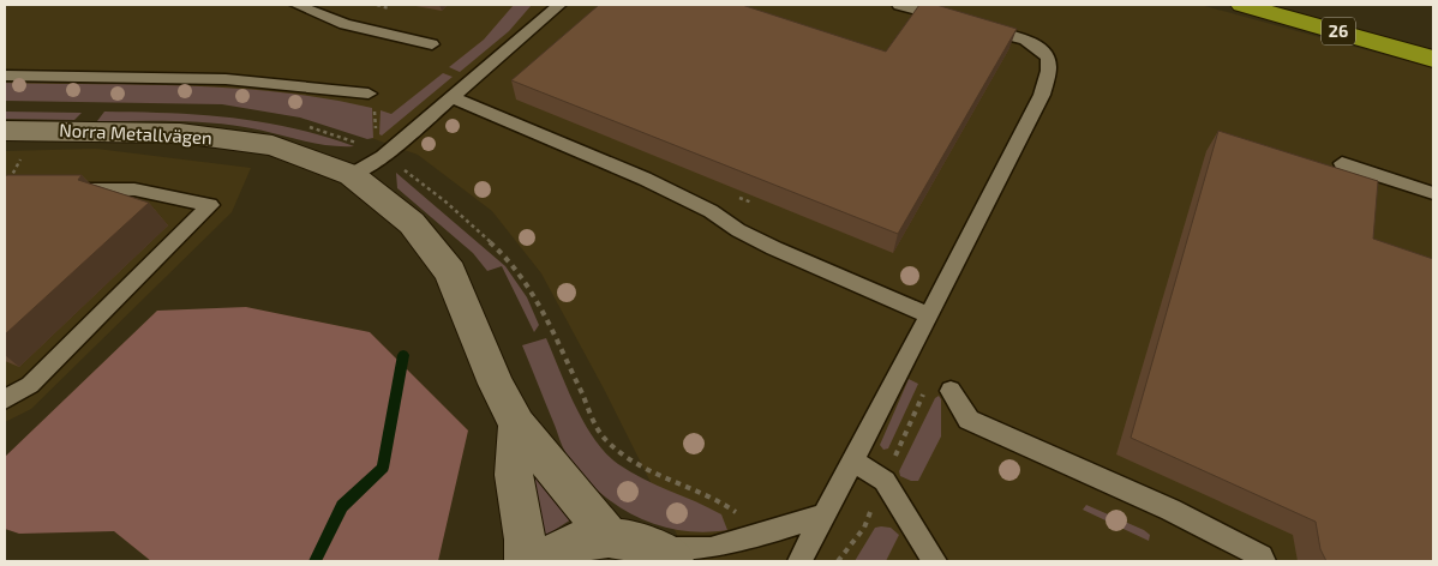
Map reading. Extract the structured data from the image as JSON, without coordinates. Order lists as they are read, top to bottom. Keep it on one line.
{"streets":{"highway":["26"],"street":["Norra Metallvägen"]}}
